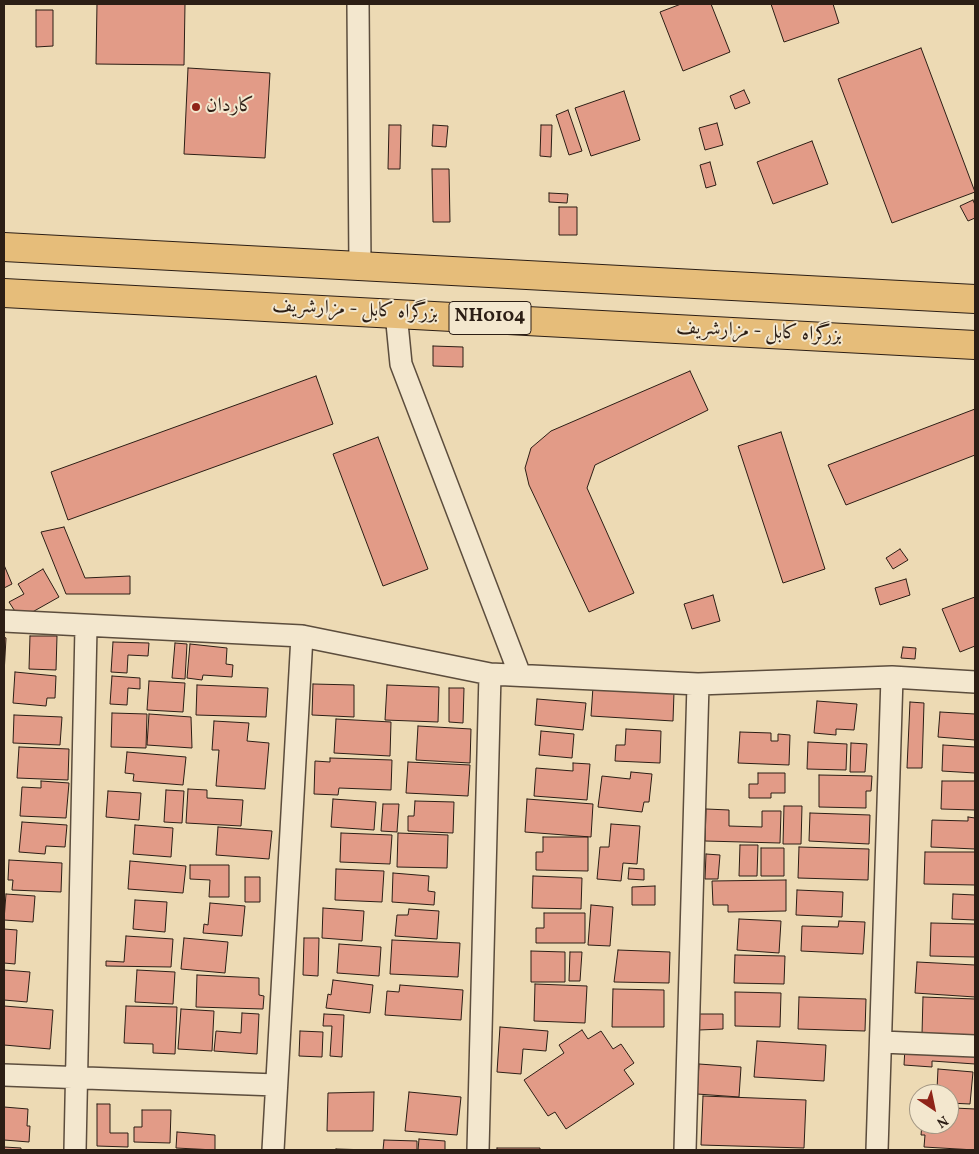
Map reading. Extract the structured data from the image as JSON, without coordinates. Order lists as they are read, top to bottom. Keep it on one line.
{"streets":{"highway":["بزرگراه کابل - مزارشریف","NH0104"]},"places":["کاردان"],"north":"bottom right"}
